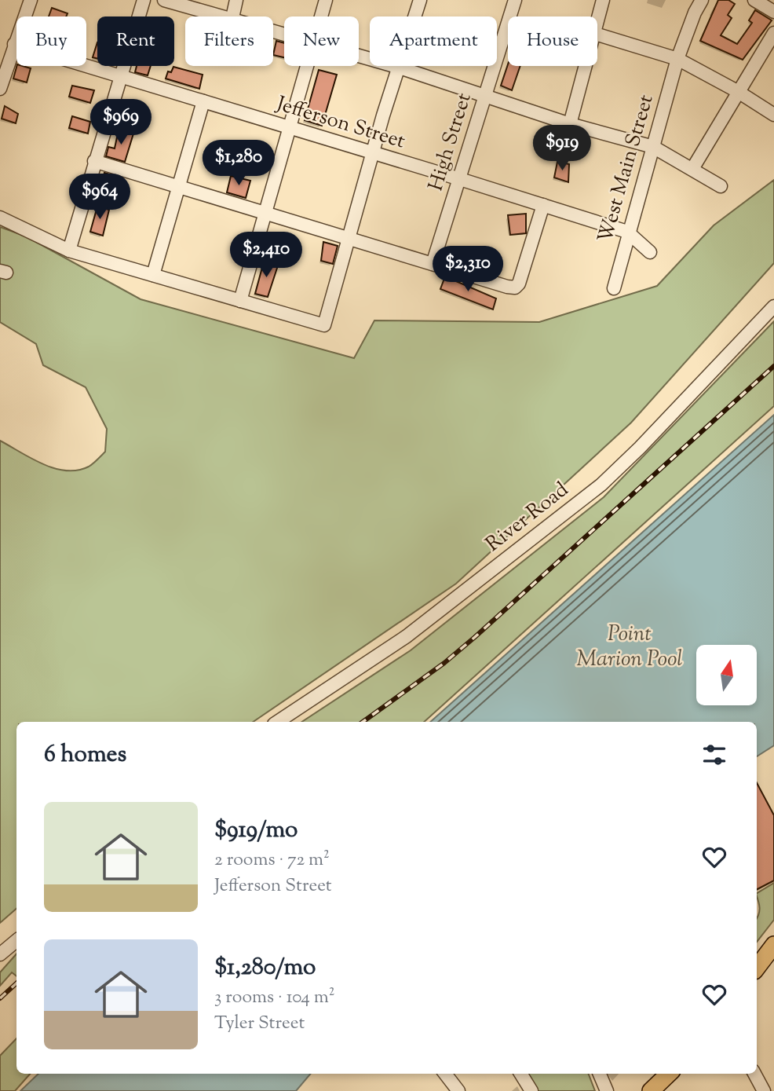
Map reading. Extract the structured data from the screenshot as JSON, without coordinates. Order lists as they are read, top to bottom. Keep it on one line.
{"streets":{"street":["Jefferson Street","High Street","West Main Street","River Road"]},"crossings":[["Jefferson Street","High Street"],["Jefferson Street","West Main Street"]],"water":["Point Marion Pool"],"north":"top","page":{"chip":["Buy","Rent","Filters","New","Apartment","House"],"price":["$969","$919","$1,280","$964","$2,410","$2,310"],"heading":"6 homes","list":[{"name":"$919/mo","note":"2 rooms · 72 m² · Jefferson Street"},{"name":"$1,280/mo","note":"3 rooms · 104 m² · Tyler Street"}]}}
